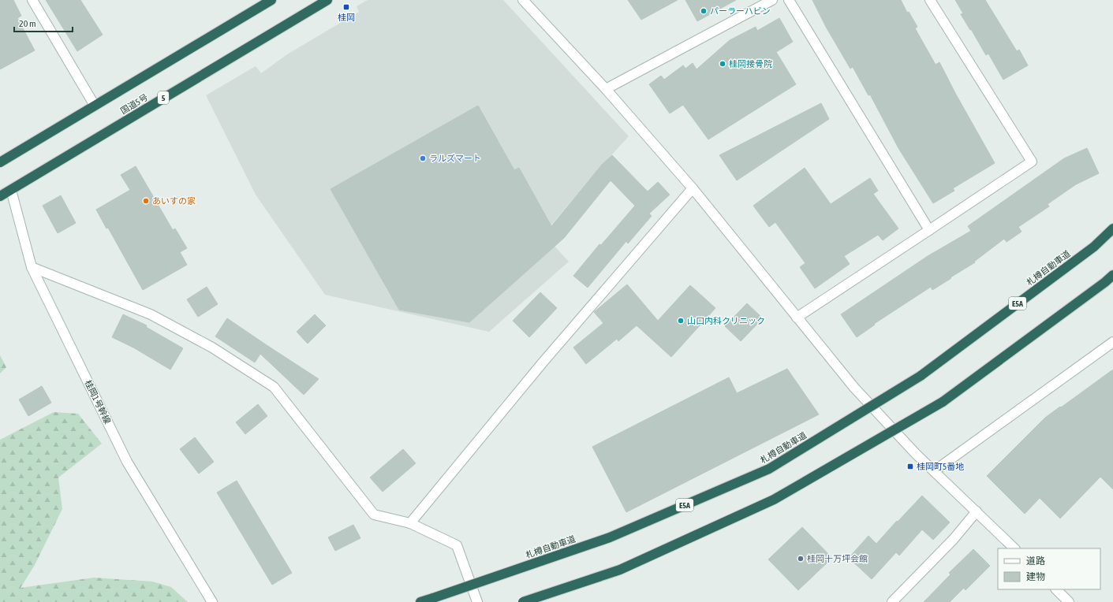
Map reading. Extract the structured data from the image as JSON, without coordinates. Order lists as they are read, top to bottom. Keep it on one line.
{"streets":{"highway":["5","国道5号","札樽自動車道","E5A"],"street":["桂岡1号幹線"]},"crossings":[["国道5号","桂岡1号幹線"]],"places":{"transit":["桂岡","桂岡町5番地"],"other":["パーラーハビン","桂岡接骨院","ラルズマート","あいすの家","山口内科クリニック","桂岡十万坪会館"]},"legend":["道路","建物"],"scale_bar":"20 m"}
